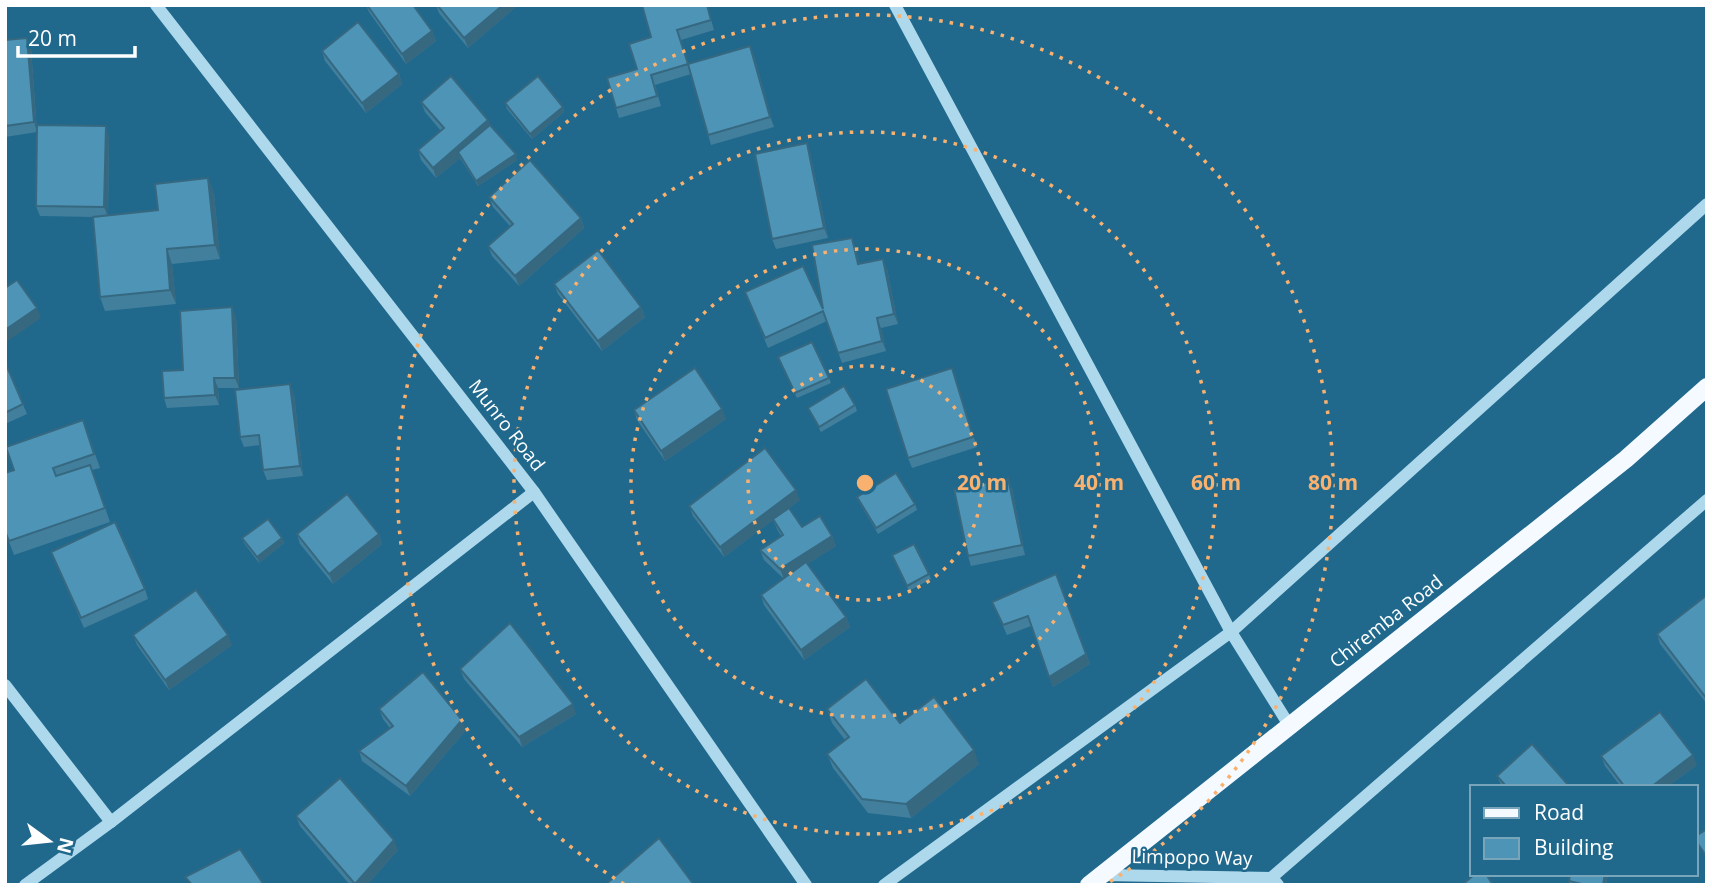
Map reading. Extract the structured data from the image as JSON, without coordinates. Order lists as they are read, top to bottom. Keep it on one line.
{"streets":{"main road":["Chiremba Road"],"street":["Munro Road","Limpopo Way"]},"crossings":[["Chiremba Road","Limpopo Way"]],"legend":["Road","Building"],"scale_bar":"20 m","north":"right","rings":["20 m","40 m","60 m","80 m"]}
